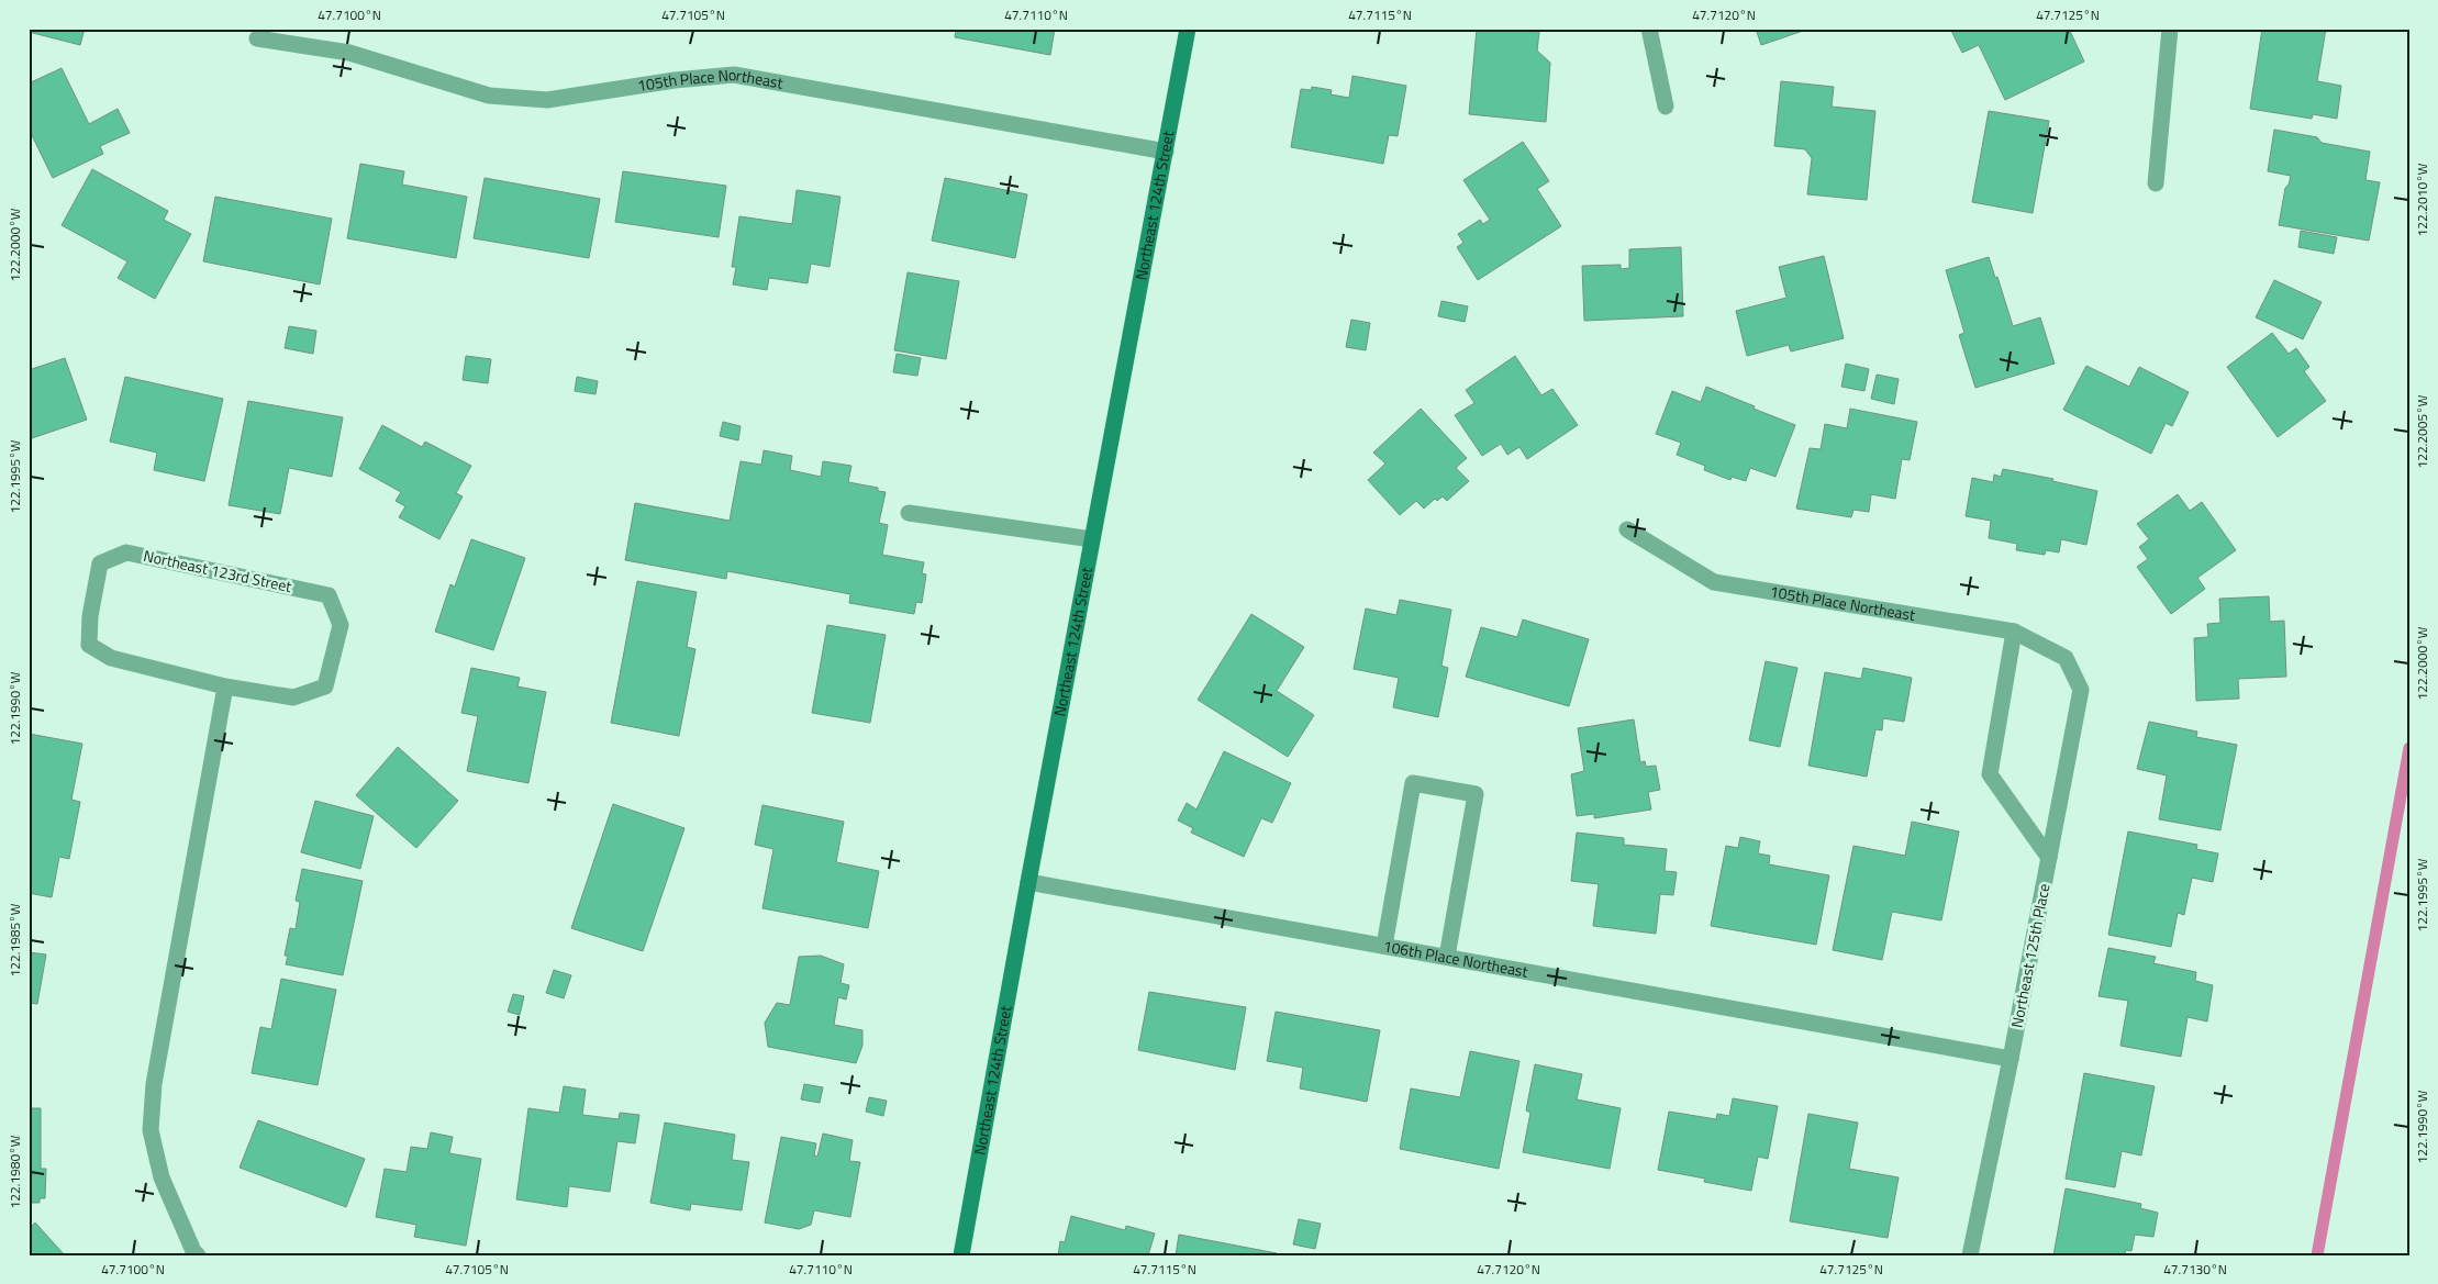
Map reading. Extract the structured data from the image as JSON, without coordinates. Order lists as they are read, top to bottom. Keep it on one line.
{"streets":{"main road":["Northeast 124th Street"],"street":["105th Place Northeast","Northeast 123rd Street","Northeast 125th Place","106th Place Northeast"]},"crossings":[["105th Place Northeast","Northeast 124th Street"],["105th Place Northeast","Northeast 125th Place"],["Northeast 124th Street","106th Place Northeast"],["Northeast 125th Place","106th Place Northeast"]],"coordinates":["47.7100°N","47.7105°N","47.7110°N","47.7115°N","47.7120°N","47.7125°N","122.2010°W","122.2000°W","122.2005°W","122.1995°W","122.1990°W","122.1985°W","122.1980°W","47.7130°N"]}
